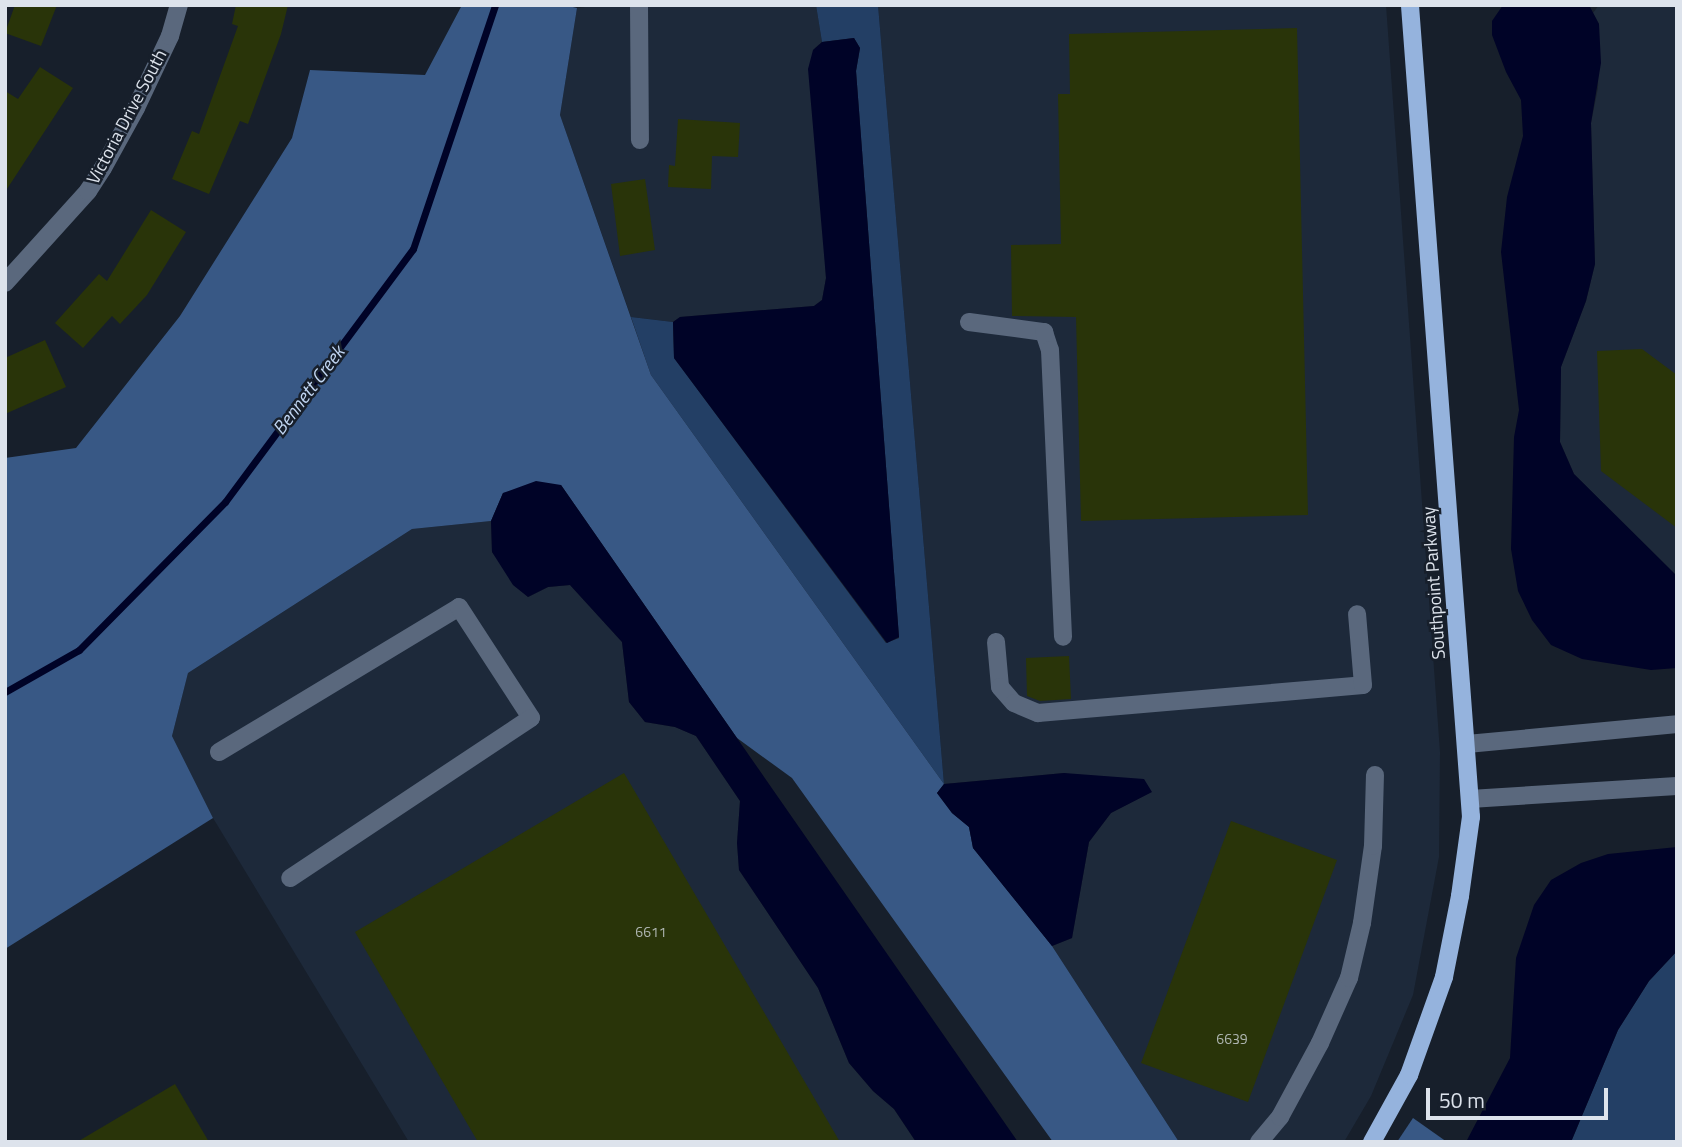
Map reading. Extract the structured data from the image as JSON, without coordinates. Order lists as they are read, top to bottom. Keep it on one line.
{"streets":{"main road":["Southpoint Parkway"],"street":["Victoria Drive South"]},"water":["Bennett Creek"],"house_numbers":["6611","6639"],"scale_bar":"50 m"}
